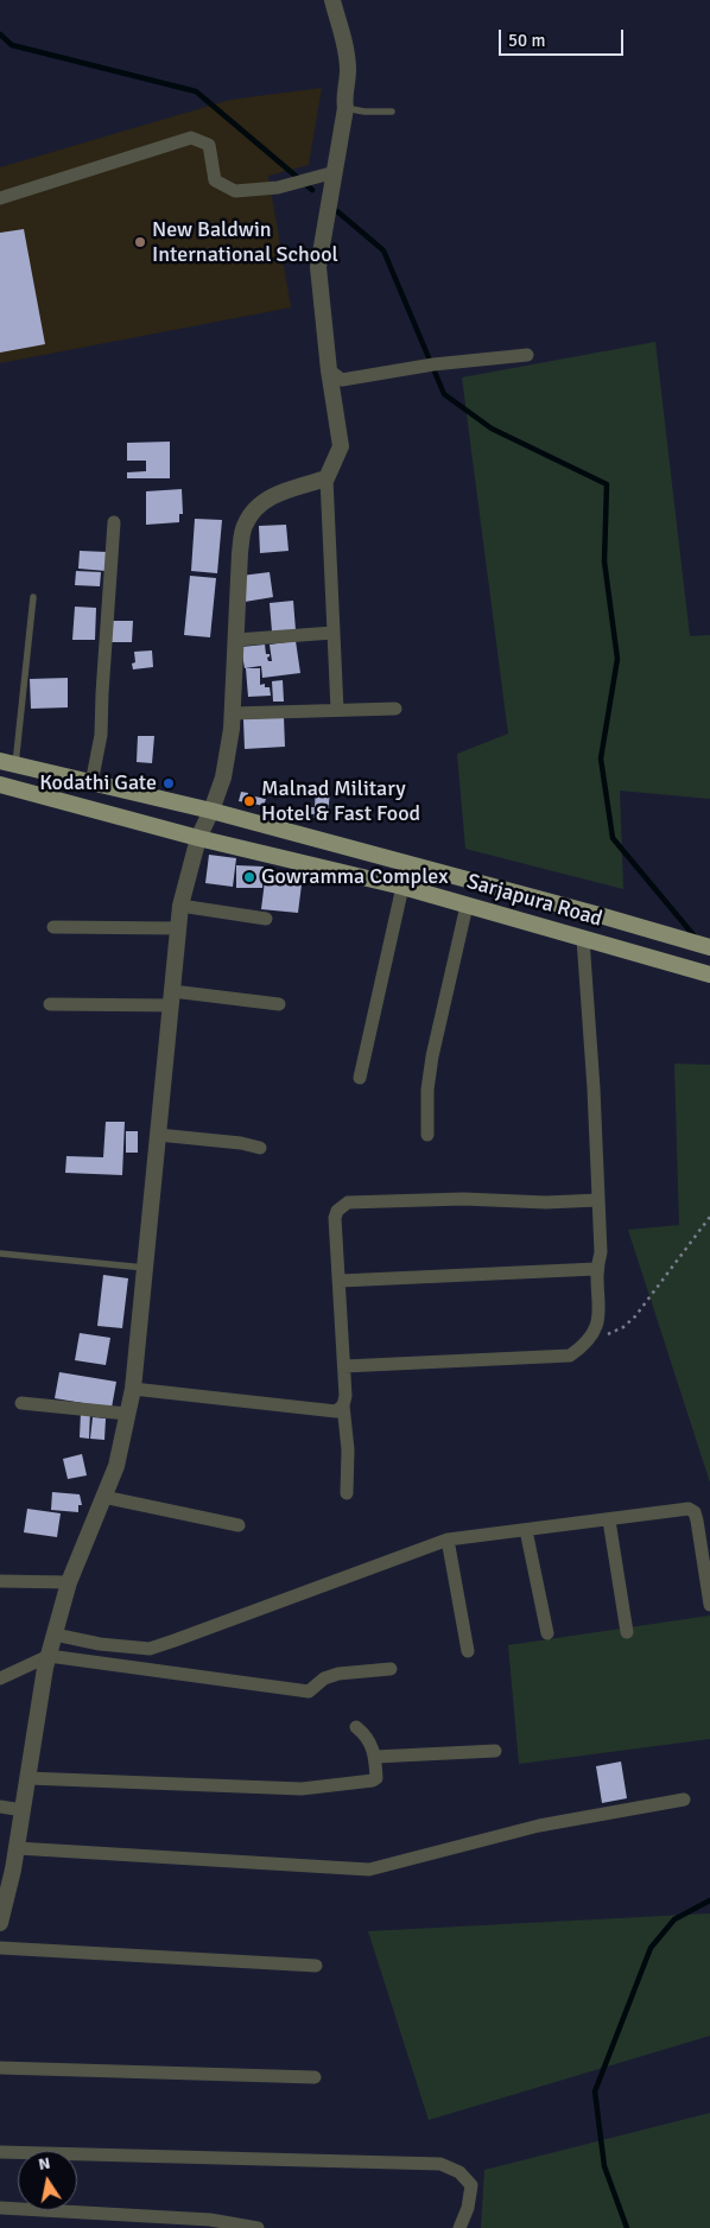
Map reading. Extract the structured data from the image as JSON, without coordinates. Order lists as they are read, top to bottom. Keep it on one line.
{"streets":{"main road":["Sarjapura Road"]},"places":["New Baldwin International School","Kodathi Gate","Malnad Military Hotel & Fast Food","Gowramma Complex"],"scale_bar":"50 m","north":"top"}
